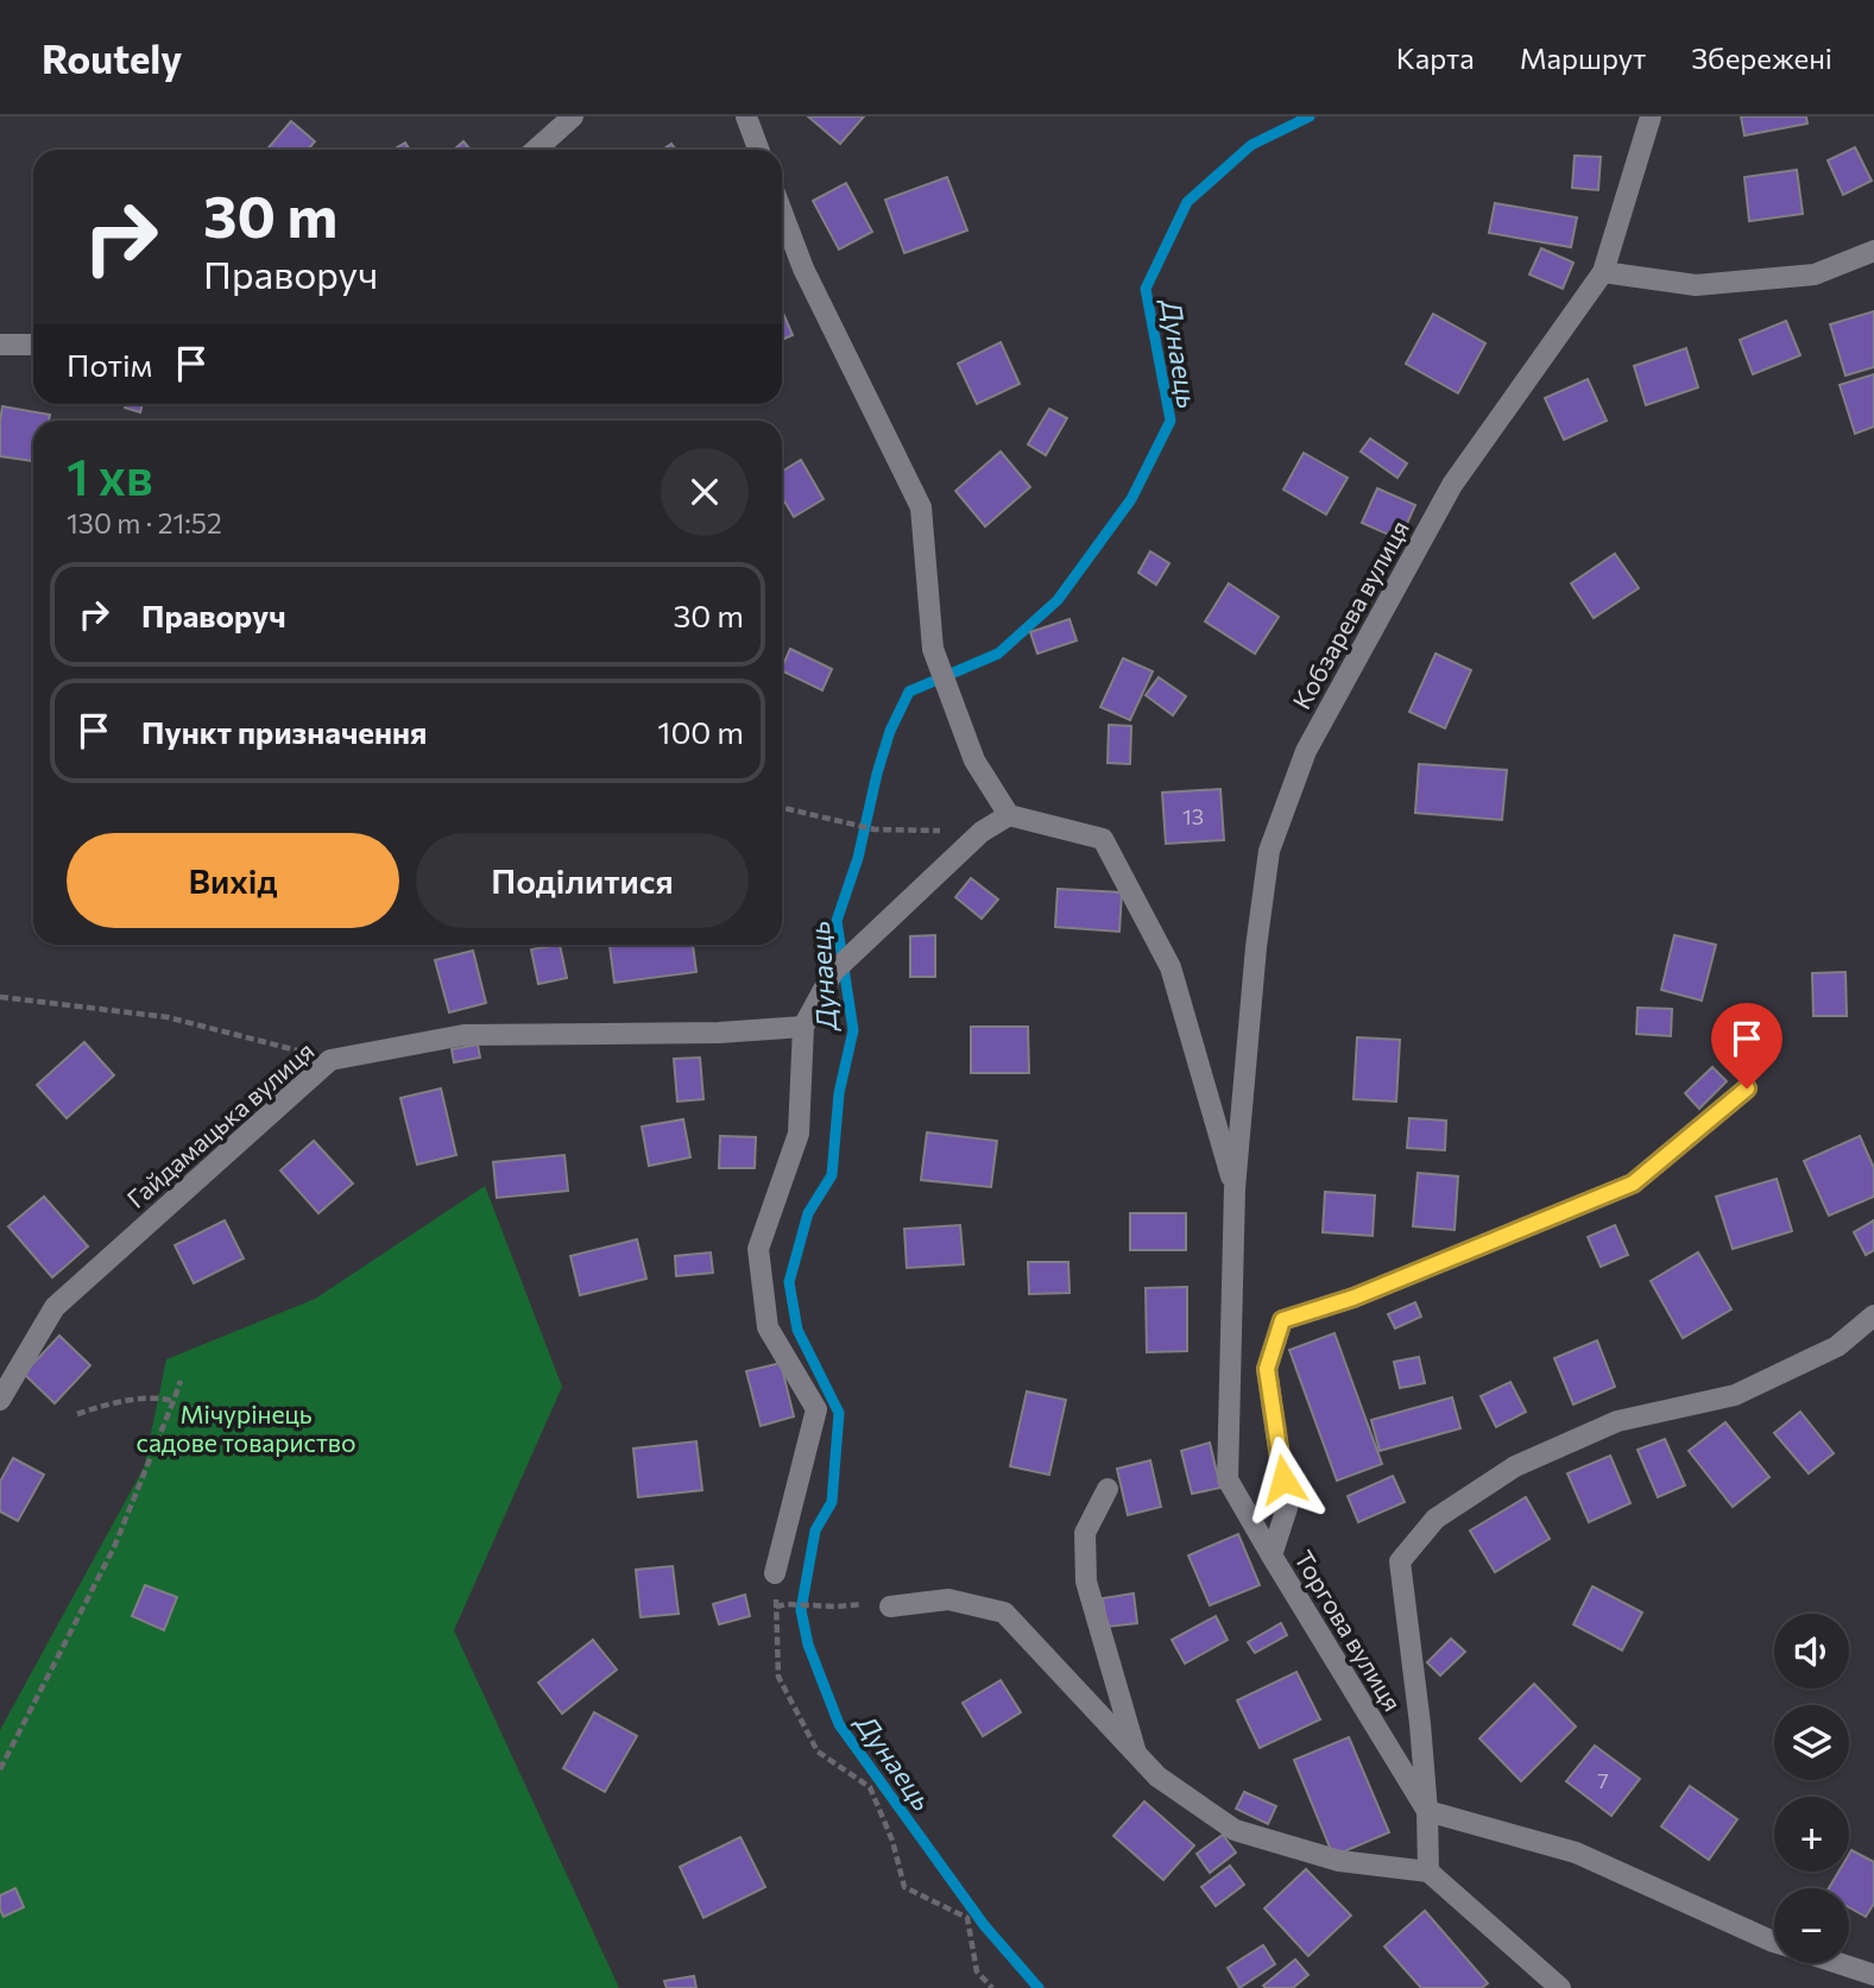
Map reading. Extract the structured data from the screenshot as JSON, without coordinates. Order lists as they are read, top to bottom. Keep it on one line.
{"streets":{"street":["Кобзарева вулиця","Гайдамацька вулиця","Торгова вулиця"]},"crossings":[["Кобзарева вулиця","Торгова вулиця"]],"water":["Дунаець"],"parks":["Мічурінець садове товариство"],"house_numbers":["13","7"],"page":{"header":"Routely","nav":["Карта","Маршрут","Збережені"],"turn":["30 m","Праворуч"],"then":"Потім","heading":["1 хв","130 m · 21:52"],"list":[{"name":"Праворуч","value":"30 m"},{"name":"Пункт призначення","value":"100 m"}],"buttons":["Вихід","Поділитися"],"map_buttons":["+","−"]}}
